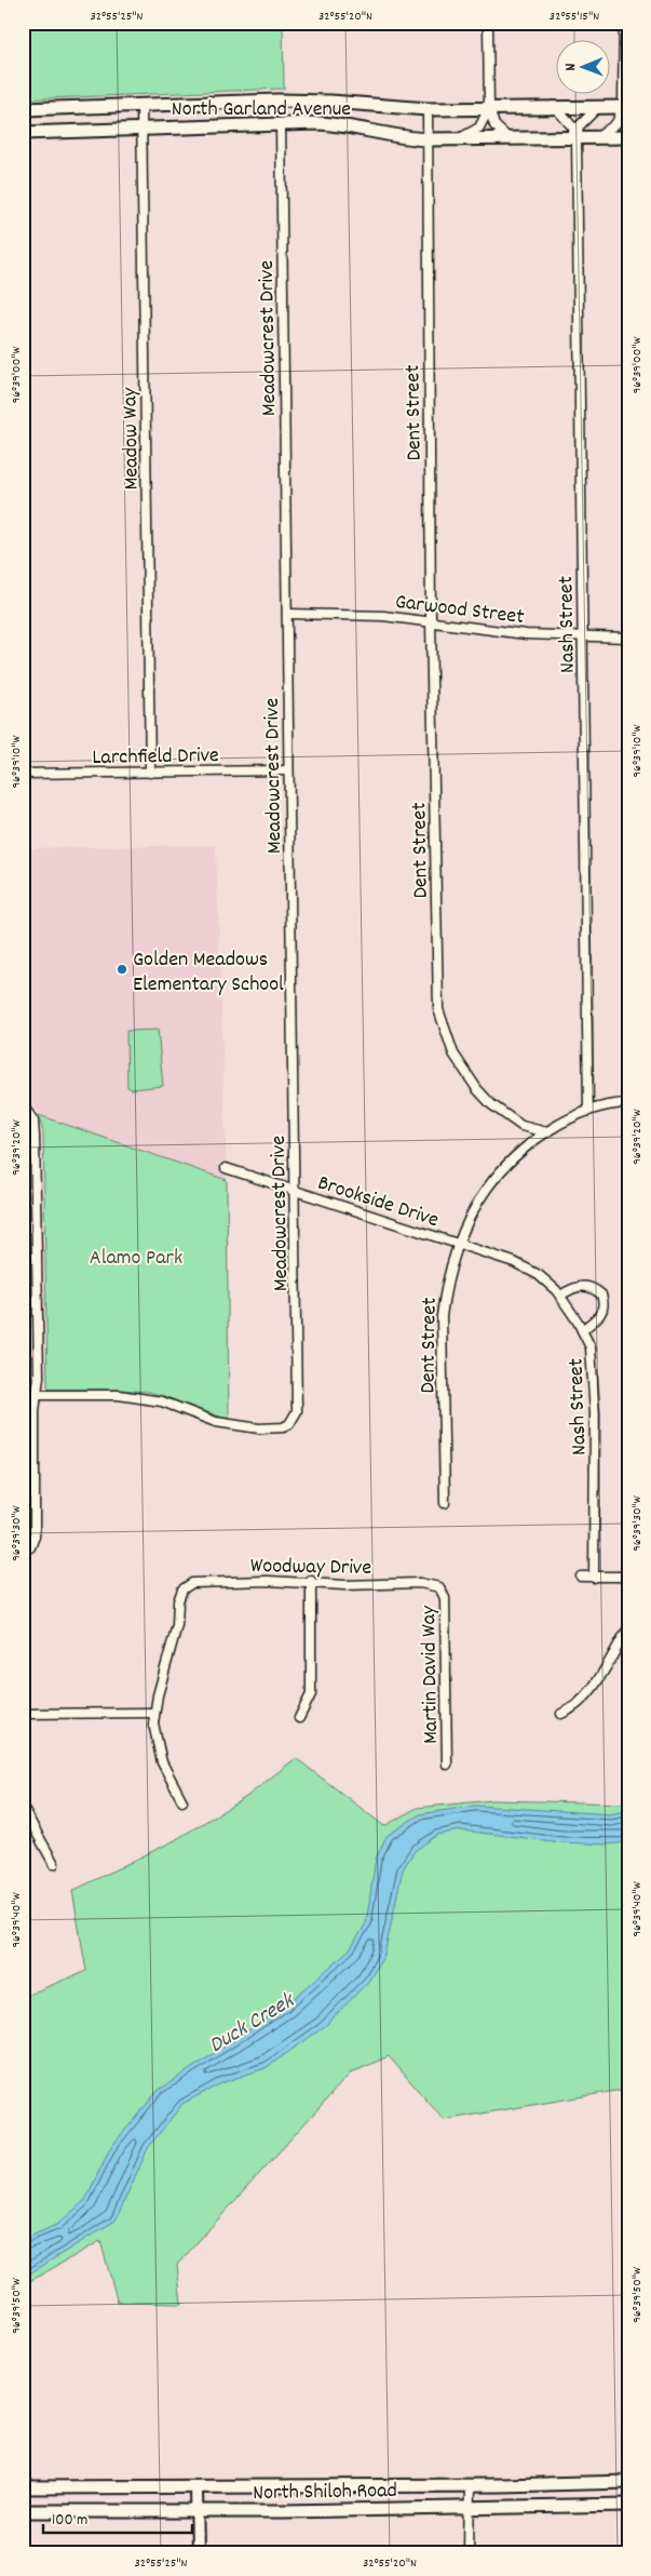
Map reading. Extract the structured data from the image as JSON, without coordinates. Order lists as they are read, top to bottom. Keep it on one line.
{"streets":{"main road":["North Garland Avenue","North Shiloh Road"],"street":["Meadowcrest Drive","Dent Street","Meadow Way","Garwood Street","Nash Street","Larchfield Drive","Brookside Drive","Woodway Drive","Martin David Way"]},"crossings":[["North Garland Avenue","Meadowcrest Drive"],["North Garland Avenue","Dent Street"],["North Garland Avenue","Meadow Way"],["North Garland Avenue","Nash Street"],["Meadowcrest Drive","Garwood Street"],["Meadowcrest Drive","Larchfield Drive"],["Meadowcrest Drive","Brookside Drive"],["Dent Street","Garwood Street"],["Dent Street","Nash Street"],["Dent Street","Brookside Drive"],["Meadow Way","Larchfield Drive"],["Garwood Street","Nash Street"],["Nash Street","Brookside Drive"],["Woodway Drive","Martin David Way"]],"water":["Duck Creek"],"parks":["Alamo Park"],"places":["Golden Meadows Elementary School"],"scale_bar":"100 m","north":"left","coordinates":["32°55'25\"N","32°55'20\"N","32°55'15\"N","96°39'00\"W","96°39'10\"W","96°39'20\"W","96°39'30\"W","96°39'40\"W","96°39'50\"W"]}
